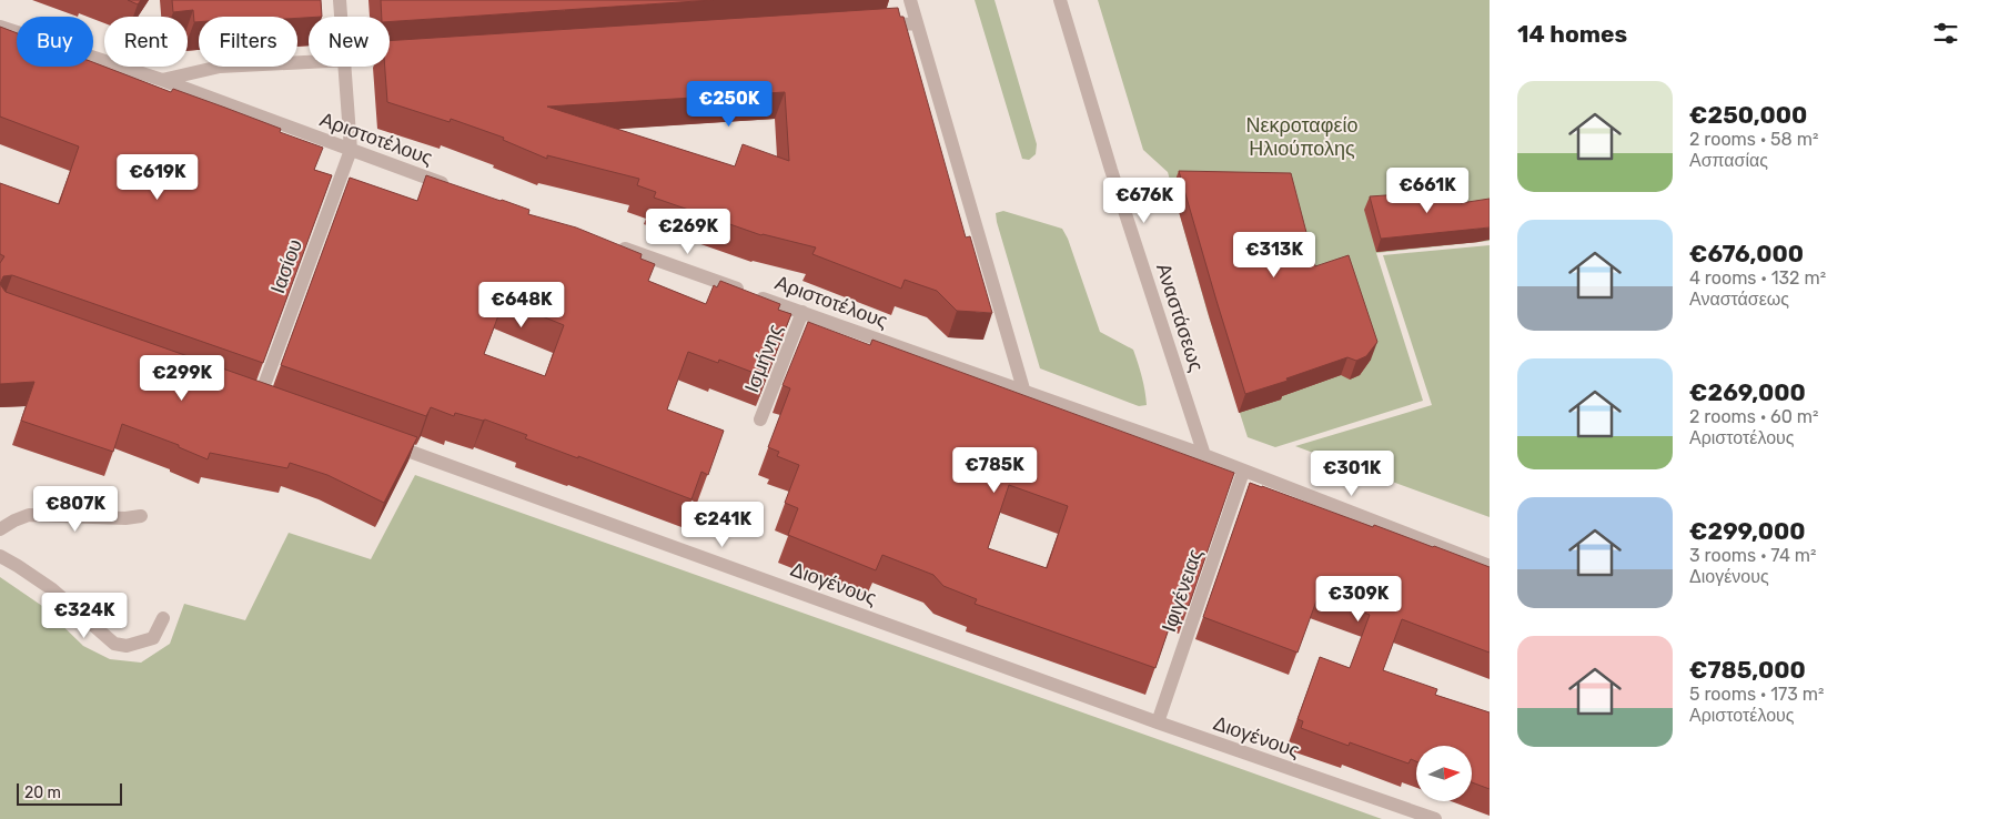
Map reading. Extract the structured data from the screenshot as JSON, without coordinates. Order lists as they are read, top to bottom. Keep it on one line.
{"streets":{"street":["Αριστοτέλους","Ιασίου","Αναστάσεως","Ισμήνης","Διογένους","Ιφιγένειας"]},"crossings":[["Αριστοτέλους","Ιασίου"],["Αριστοτέλους","Αναστάσεως"],["Αριστοτέλους","Ισμήνης"],["Αριστοτέλους","Ιφιγένειας"],["Διογένους","Ιφιγένειας"]],"parks":["Νεκροταφείο Ηλιούπολης"],"scale_bar":"20 m","north":"right","page":{"heading":"14 homes","chip":["Buy","Rent","Filters","New"],"list":[{"name":"€250,000","note":"2 rooms · 58 m² · Ασπασίας"},{"name":"€676,000","note":"4 rooms · 132 m² · Αναστάσεως"},{"name":"€269,000","note":"2 rooms · 60 m² · Αριστοτέλους"},{"name":"€299,000","note":"3 rooms · 74 m² · Διογένους"},{"name":"€785,000","note":"5 rooms · 173 m² · Αριστοτέλους"}],"price":["€250K","€619K","€661K","€676K","€269K","€313K","€648K","€299K","€785K","€301K","€807K","€241K","€309K","€324K"],"scale":"20 m"}}
